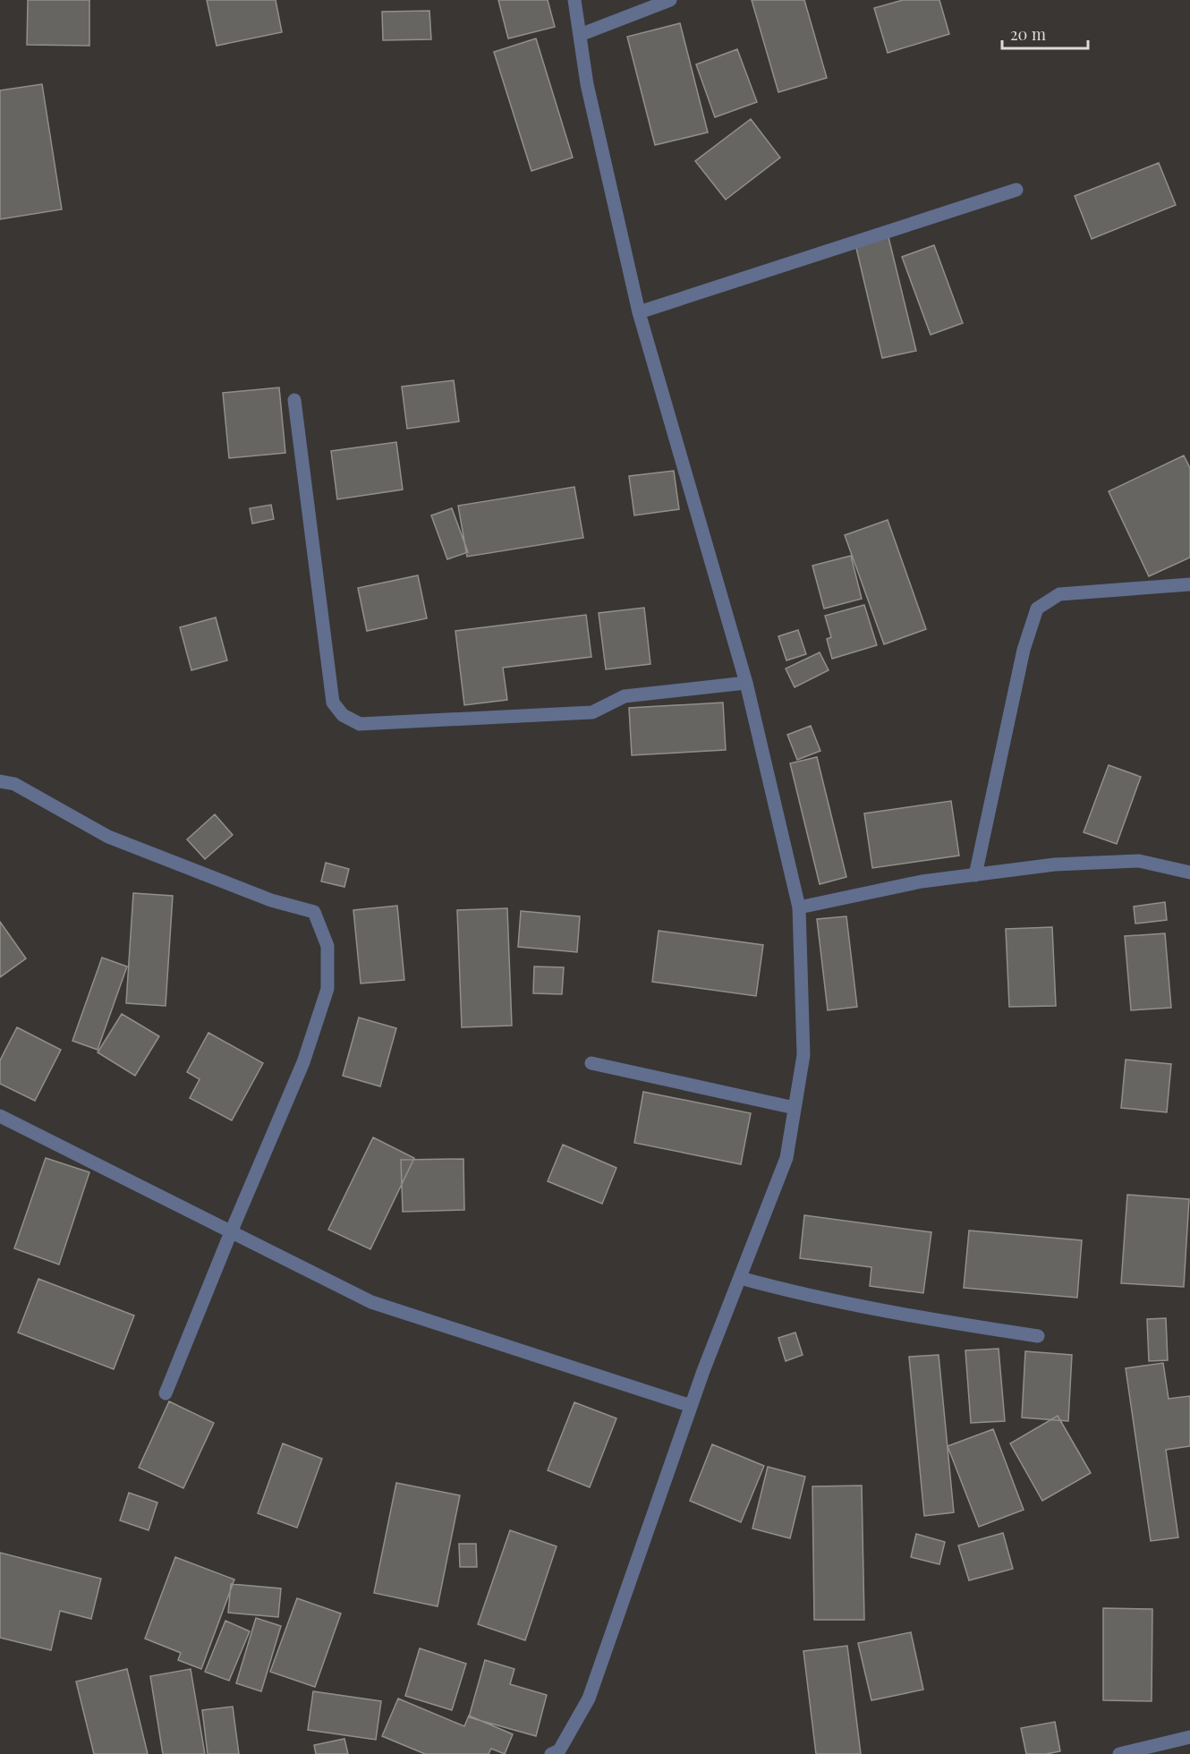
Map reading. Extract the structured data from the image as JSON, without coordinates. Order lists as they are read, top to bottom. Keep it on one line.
{"scale_bar":"20 m"}
